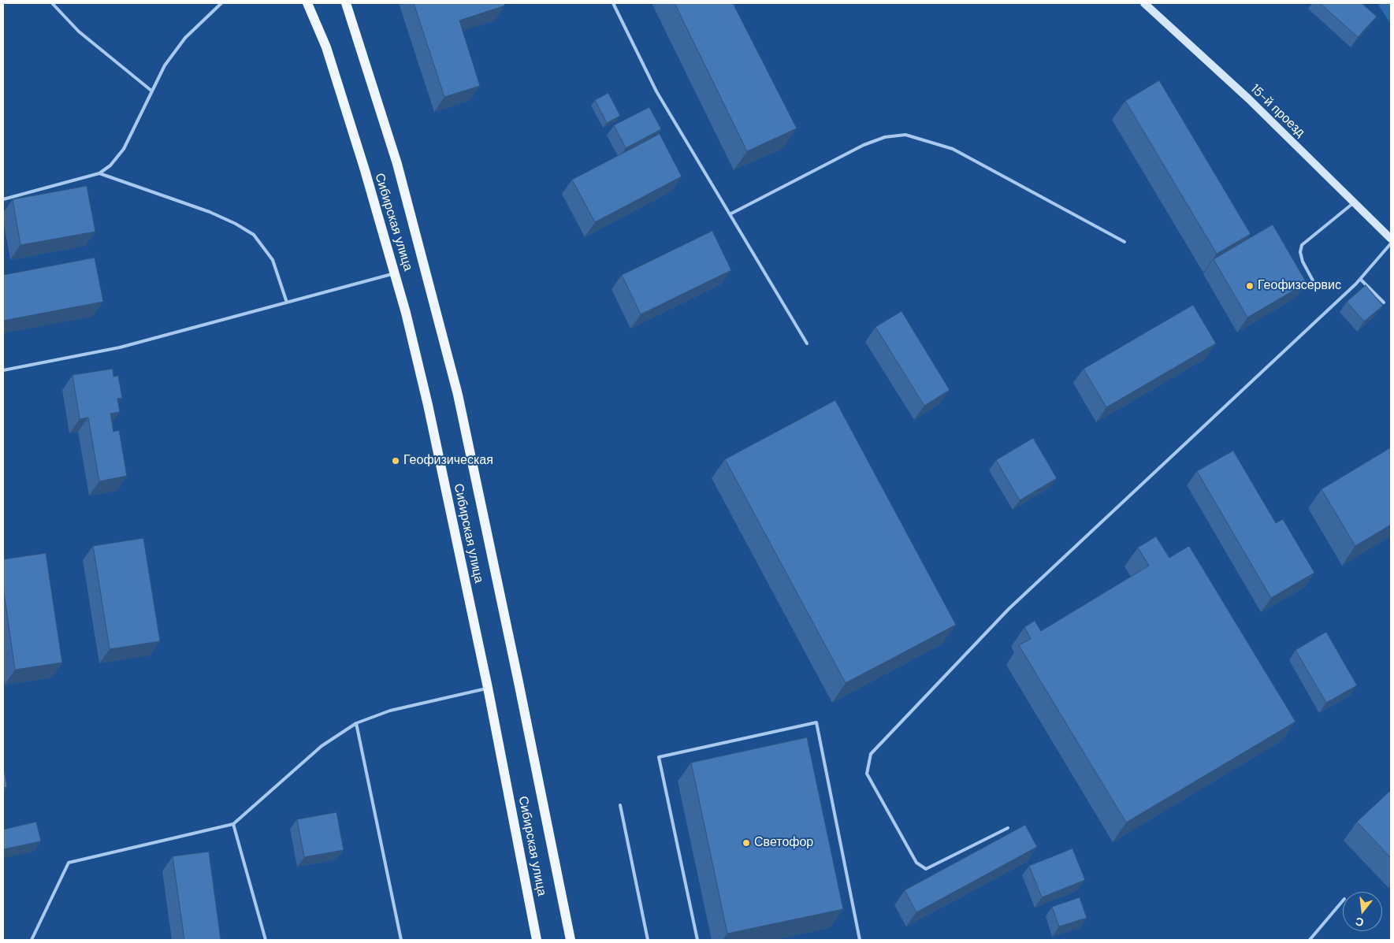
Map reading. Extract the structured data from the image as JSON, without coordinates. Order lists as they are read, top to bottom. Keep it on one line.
{"streets":{"main road":["15-й проезд","Сибирская улица"]},"places":["Геофизсервис","Геофизическая","Светофор"],"north":"bottom"}
